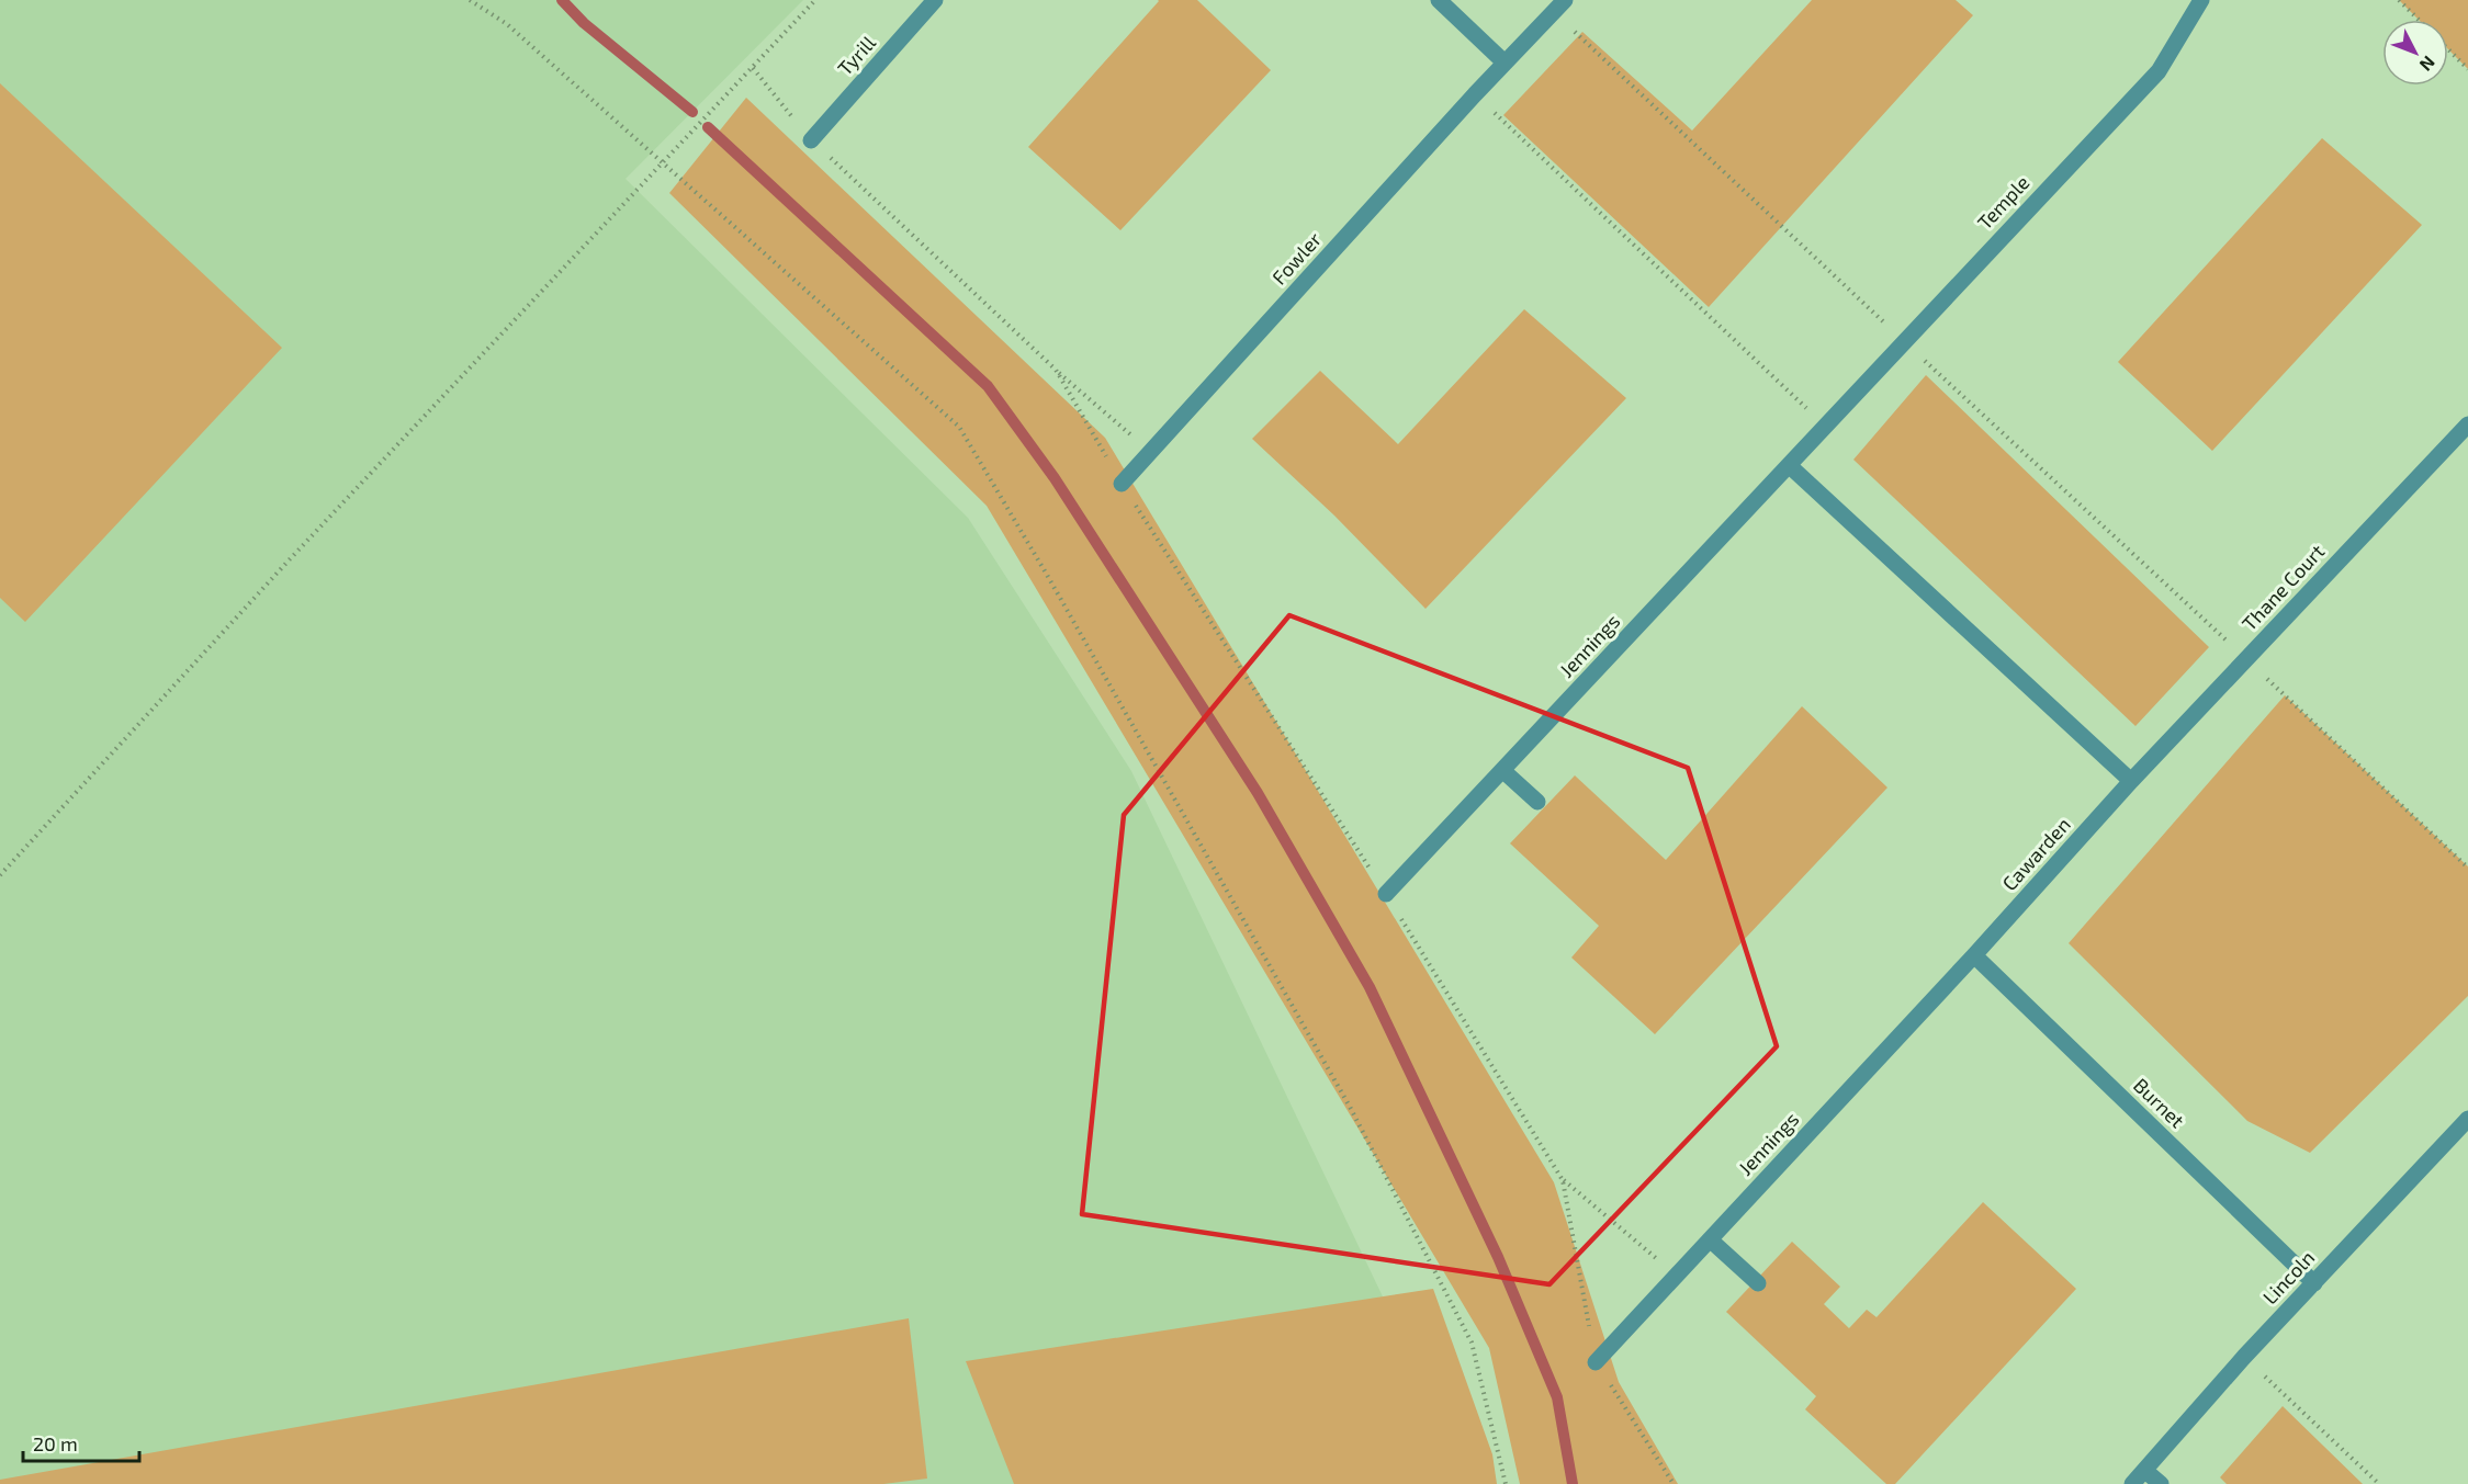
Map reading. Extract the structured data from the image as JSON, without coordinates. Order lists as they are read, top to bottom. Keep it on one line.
{"streets":{"street":["Tyrill","Temple","Fowler","Thane Court","Jennings","Cawarden","Burnet","Lincoln"]},"crossings":[["Temple","Jennings"],["Thane Court","Cawarden"],["Jennings","Cawarden"],["Jennings","Burnet"],["Cawarden","Burnet"],["Burnet","Lincoln"]],"scale_bar":"20 m","north":"bottom right"}
